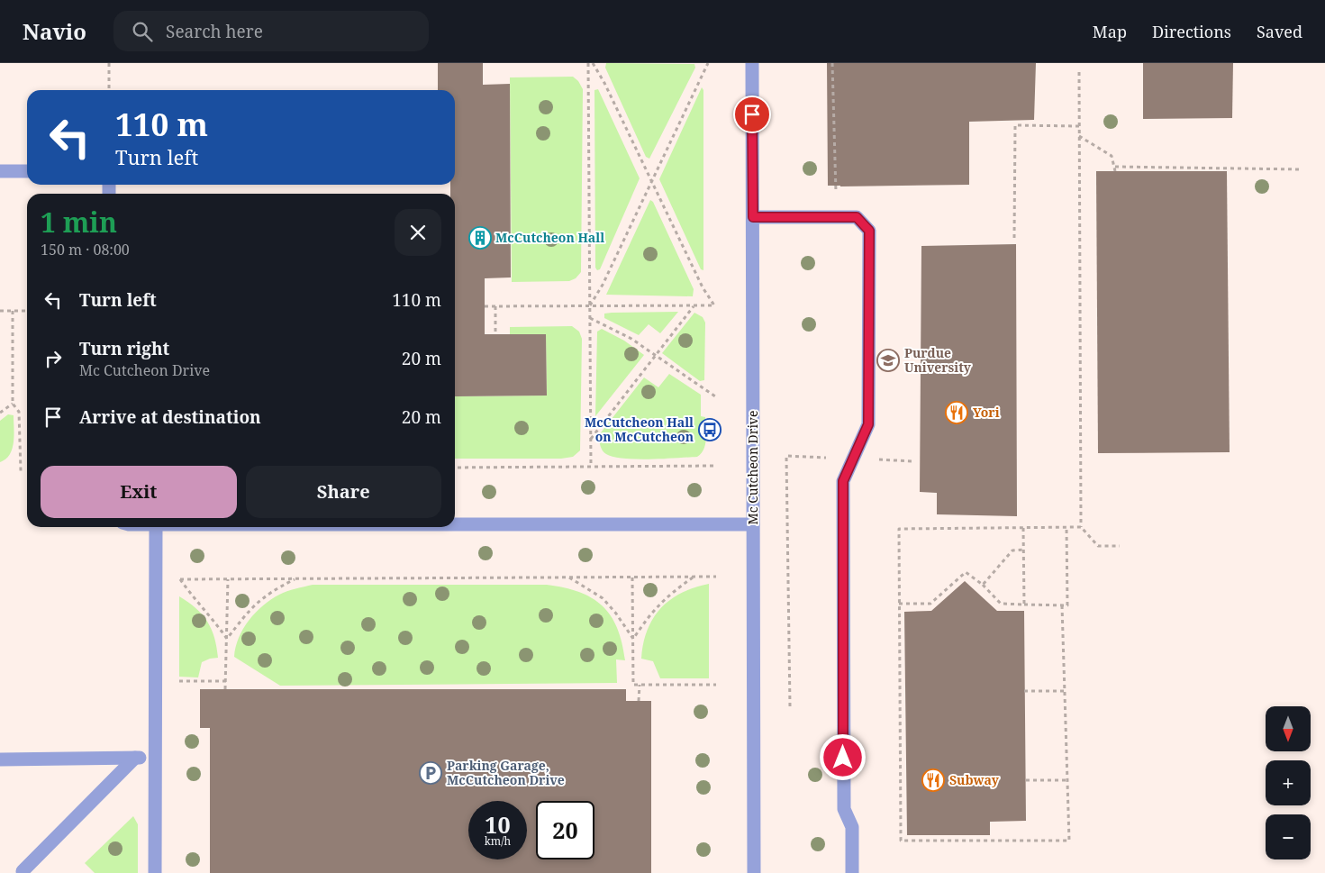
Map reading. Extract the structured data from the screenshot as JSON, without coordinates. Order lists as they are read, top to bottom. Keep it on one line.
{"streets":{"street":["Mc Cutcheon Drive"]},"places":{"building":["McCutcheon Hall"],"school or university":["Purdue University"],"restaurant":["Yori","Subway"],"bus stop":["McCutcheon Hall on McCutcheon"],"parking":["Parking Garage, McCutcheon Drive"]},"north":"bottom","page":{"header":"Navio","search":"Search here","nav":["Map","Directions","Saved"],"turn":["110 m","Turn left"],"heading":["1 min","150 m · 08:00"],"list":[{"name":"Turn left","value":"110 m"},{"name":"Turn right","note":"Mc Cutcheon Drive","value":"20 m"},{"name":"Arrive at destination","value":"20 m"}],"buttons":["Exit","Share"],"map_buttons":["+","−"],"speed":"10 km/h","limit":"20"}}
